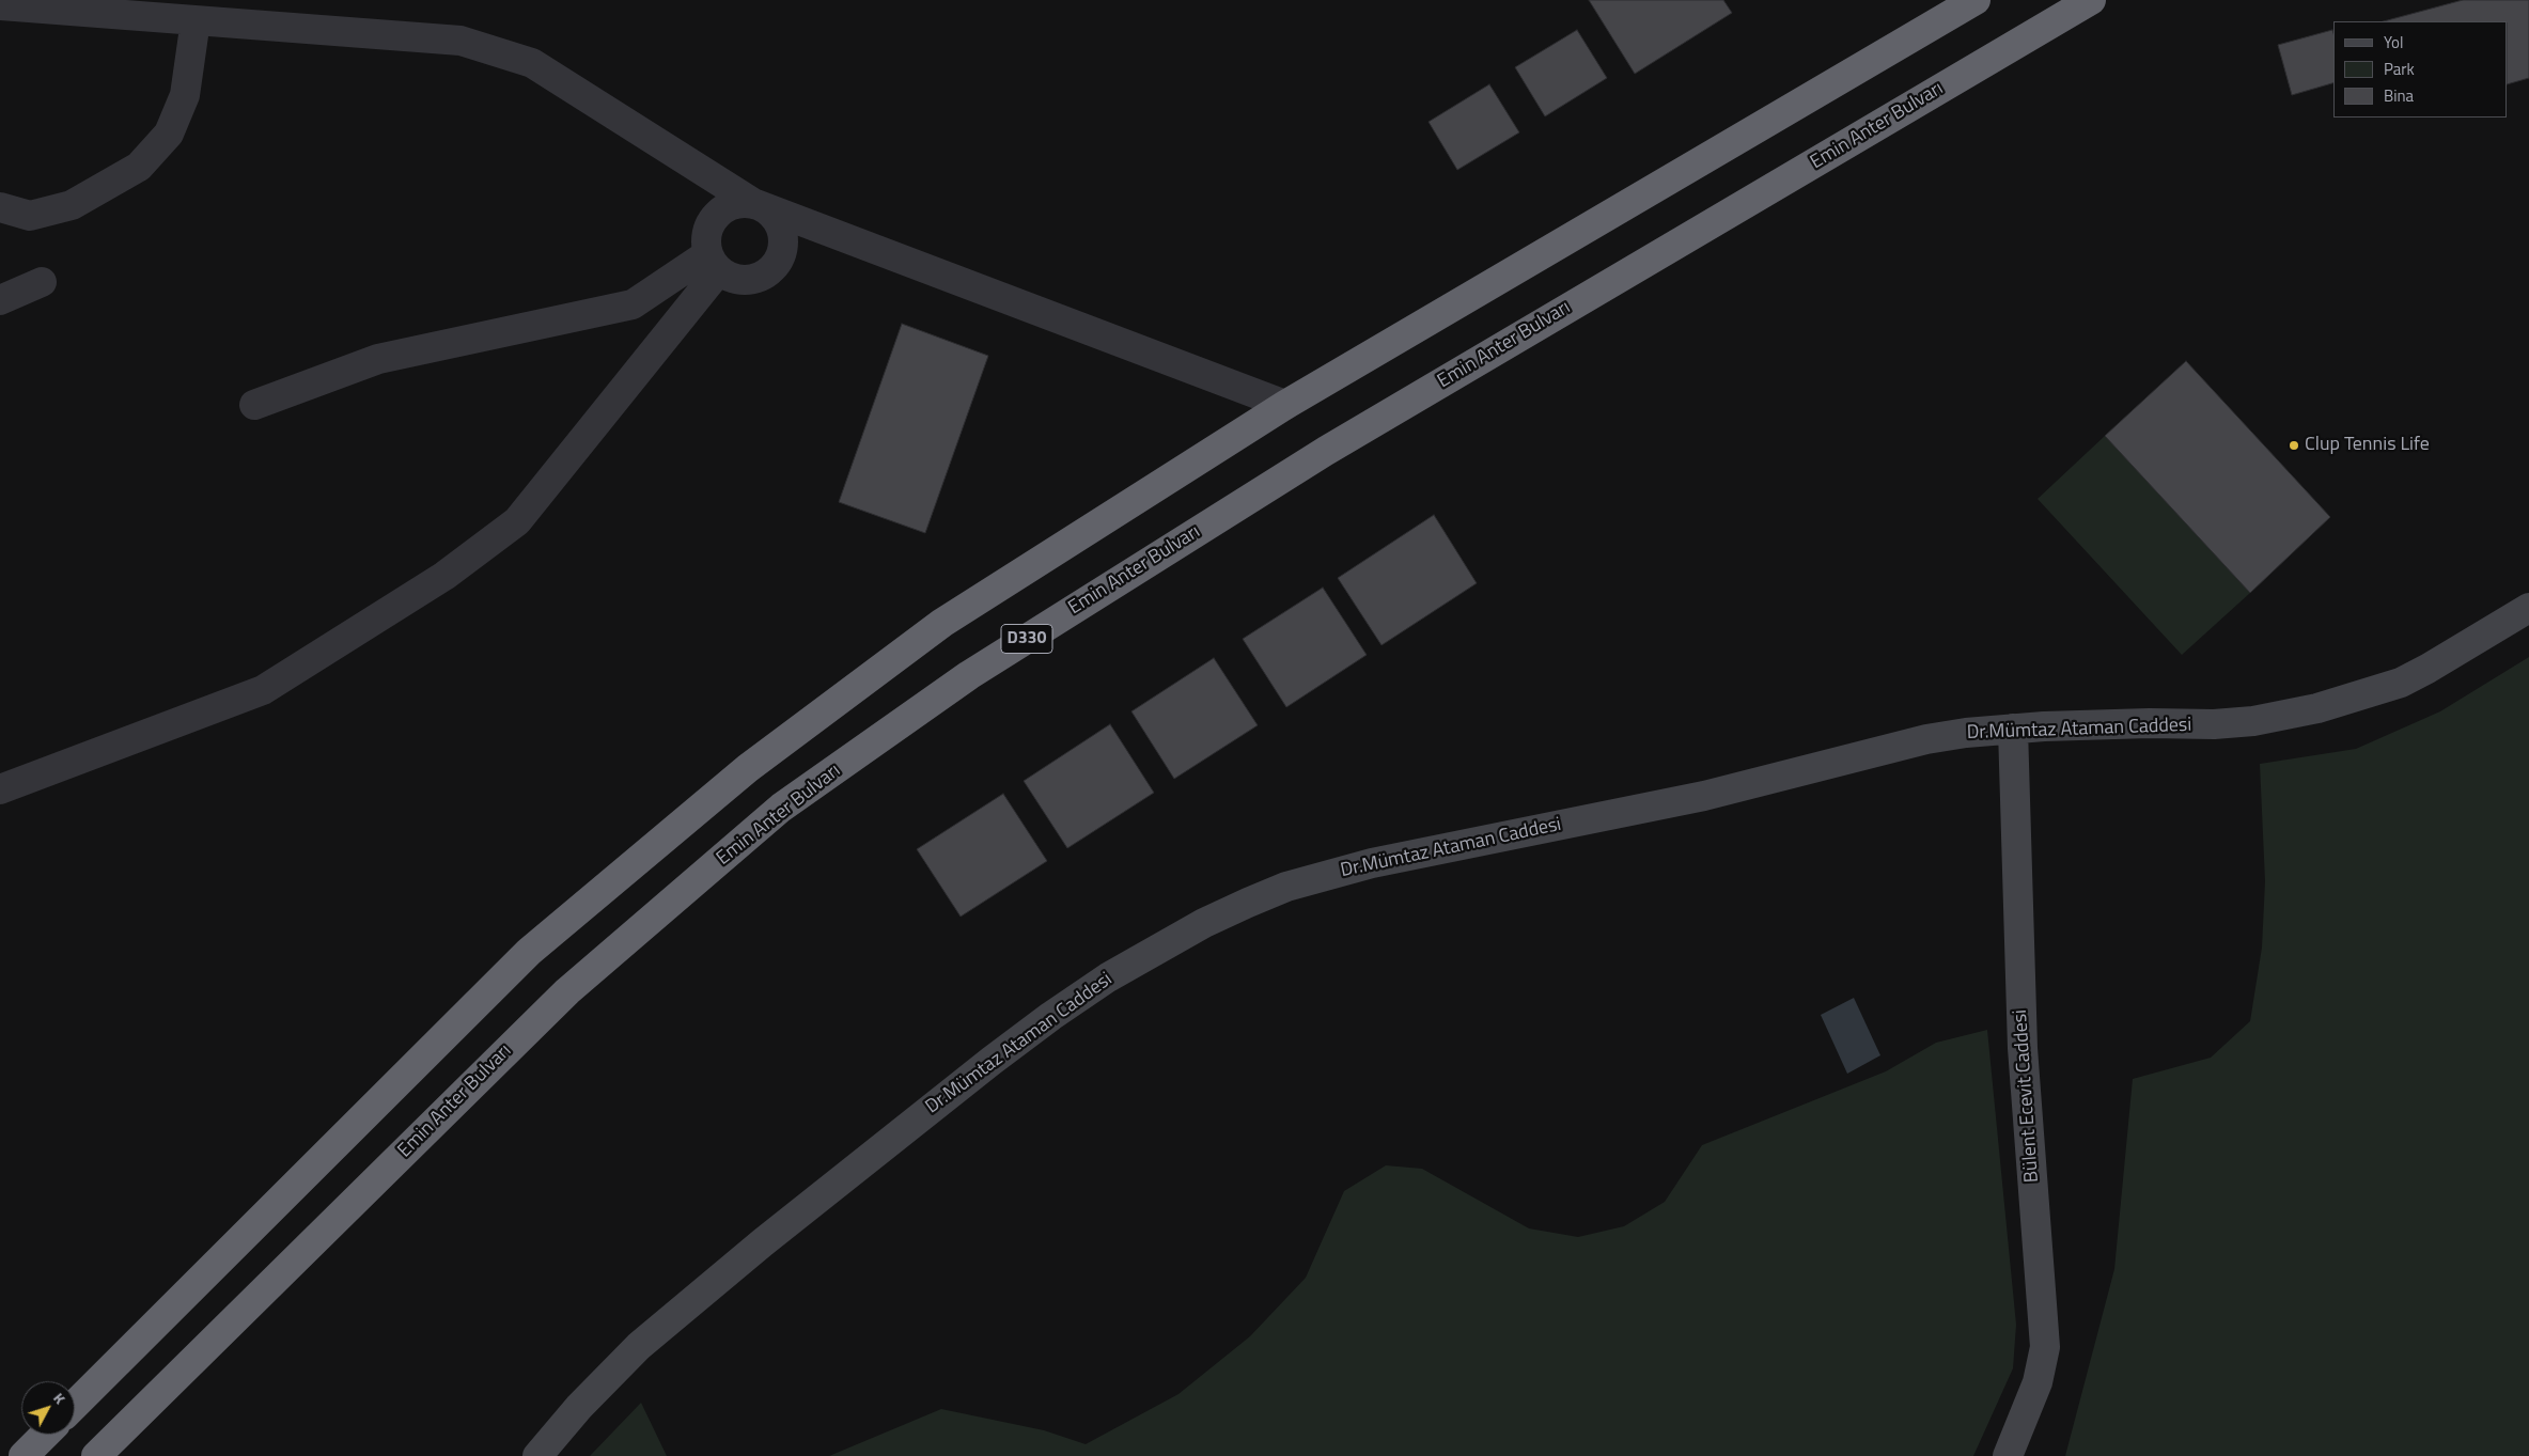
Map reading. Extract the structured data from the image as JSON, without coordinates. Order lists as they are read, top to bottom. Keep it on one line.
{"streets":{"highway":["Emin Anter Bulvarı","D330"],"street":["Dr.Mümtaz Ataman Caddesi","Bülent Ecevit Caddesi"]},"crossings":[["Dr.Mümtaz Ataman Caddesi","Bülent Ecevit Caddesi"]],"places":["Clup Tennis Life"],"legend":["Yol","Park","Bina"],"north":"top right"}
